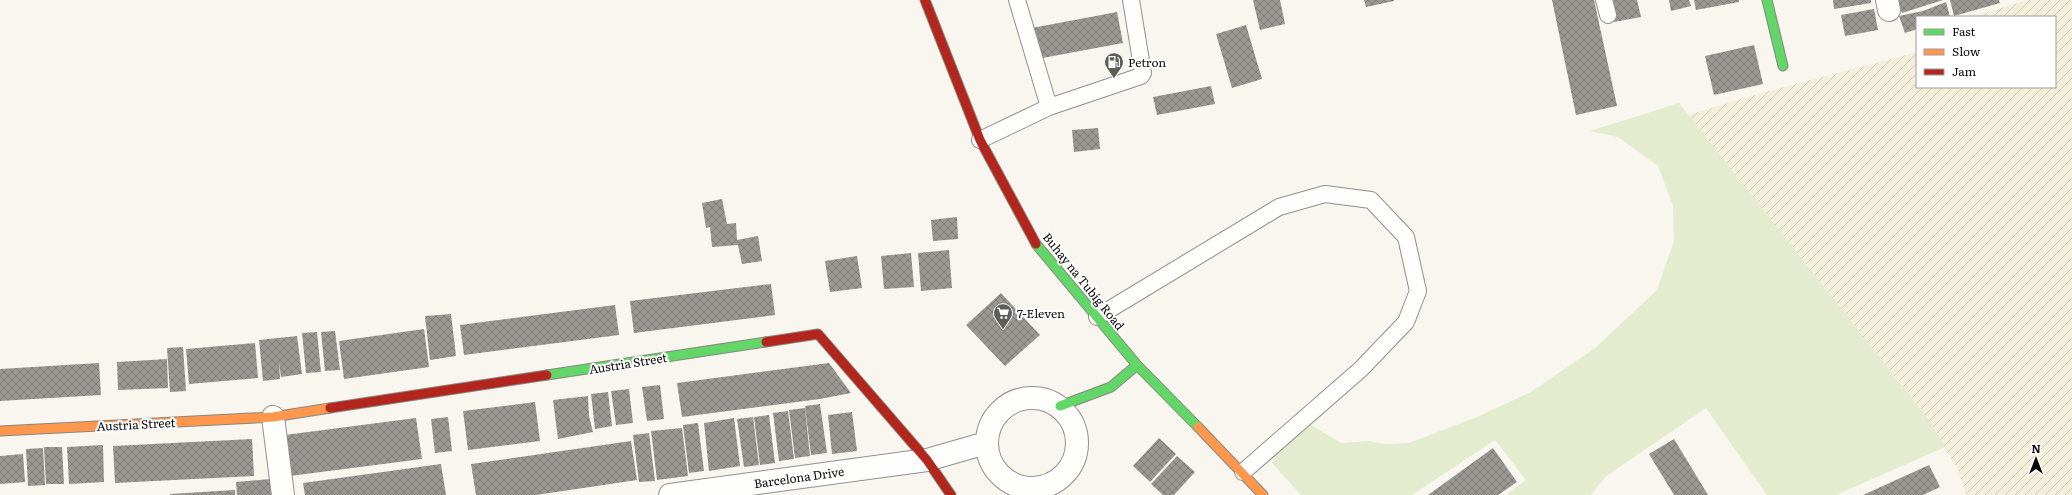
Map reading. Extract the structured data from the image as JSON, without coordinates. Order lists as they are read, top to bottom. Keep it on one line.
{"streets":{"street":["Buhay na Tubig Road","Austria Street","Barcelona Drive"]},"crossings":[["Austria Street","Barcelona Drive"]],"places":{"fuel station":["Petron"],"supermarket":["7-Eleven"]},"legend":["Fast","Slow","Jam"],"north":"top"}
